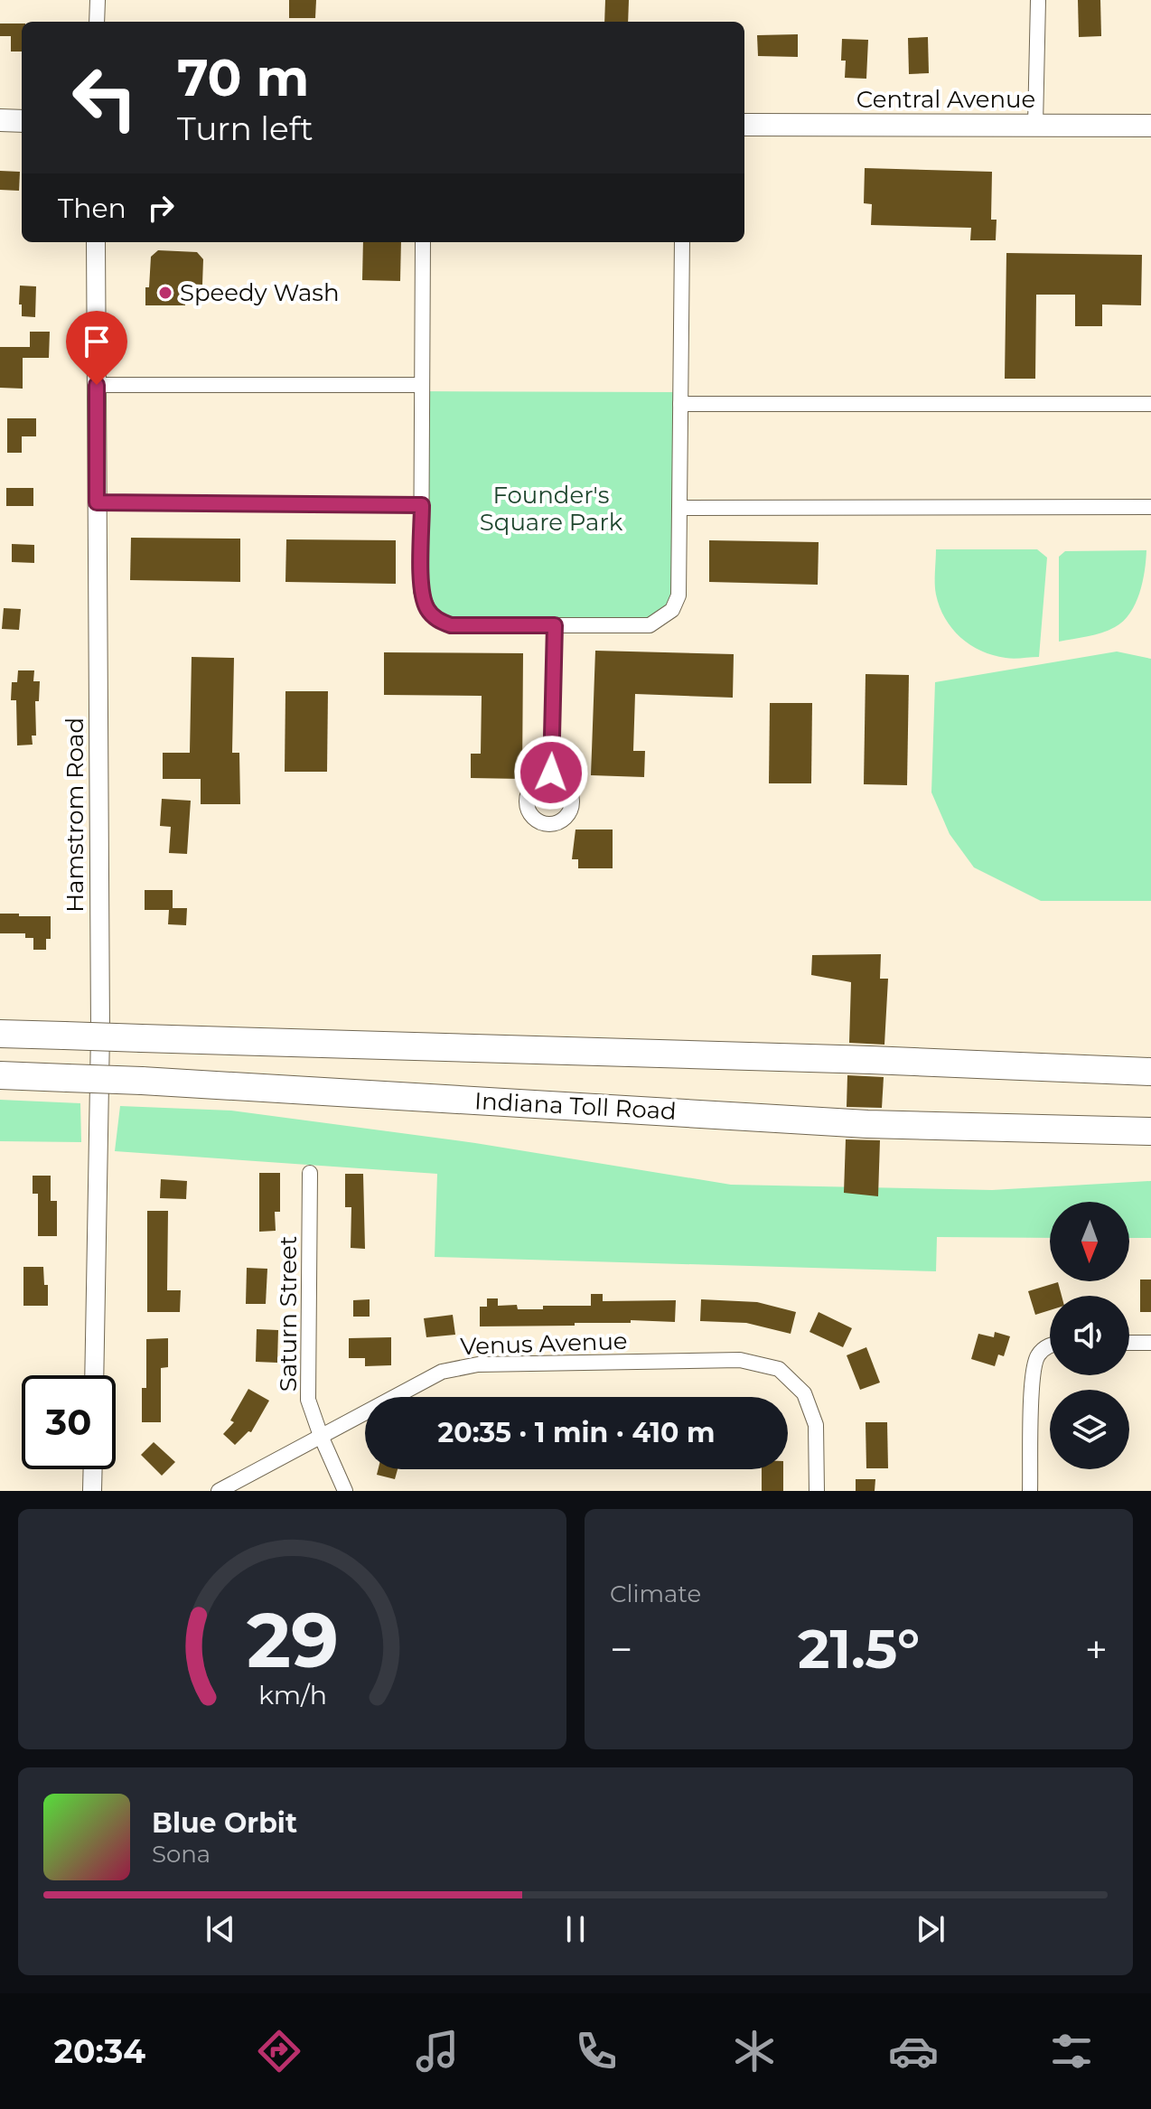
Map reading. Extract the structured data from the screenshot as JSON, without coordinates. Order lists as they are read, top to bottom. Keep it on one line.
{"streets":{"highway":["Indiana Toll Road"],"main road":["Central Avenue"],"street":["Hamstrom Road","Saturn Street","Venus Avenue"]},"crossings":[["Saturn Street","Venus Avenue"]],"parks":["Founder's Square Park"],"places":["Speedy Wash"],"north":"bottom","page":{"turn":["70 m","Turn left"],"then":"Then","limit":"30","trip":"20:35 · 1 min · 410 m","tile":"Climate","heat":["−","21.5°","+"],"song":["Blue Orbit","Sona"],"tabs":"20:34","gauge":["29","km/h"]}}
